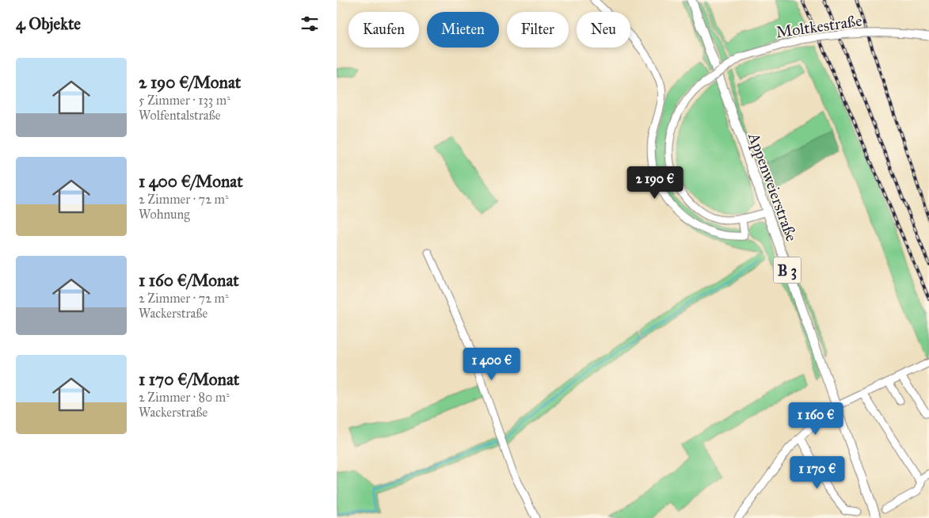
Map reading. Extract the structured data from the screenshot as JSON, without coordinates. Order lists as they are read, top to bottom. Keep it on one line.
{"streets":{"main road":["Appenweierstraße","B 3"],"street":["Moltkestraße"]},"crossings":[["Moltkestraße","Appenweierstraße"],["Appenweierstraße","B 3"]],"page":{"heading":"4 Objekte","chip":["Kaufen","Mieten","Filter","Neu"],"list":[{"name":"2 190 €/Monat","note":"5 Zimmer · 133 m² · Wolfentalstraße"},{"name":"1 400 €/Monat","note":"2 Zimmer · 72 m² · Wohnung"},{"name":"1 160 €/Monat","note":"2 Zimmer · 72 m² · Wackerstraße"},{"name":"1 170 €/Monat","note":"2 Zimmer · 80 m² · Wackerstraße"}],"price":["2 190 €","1 400 €","1 160 €","1 170 €"]}}
